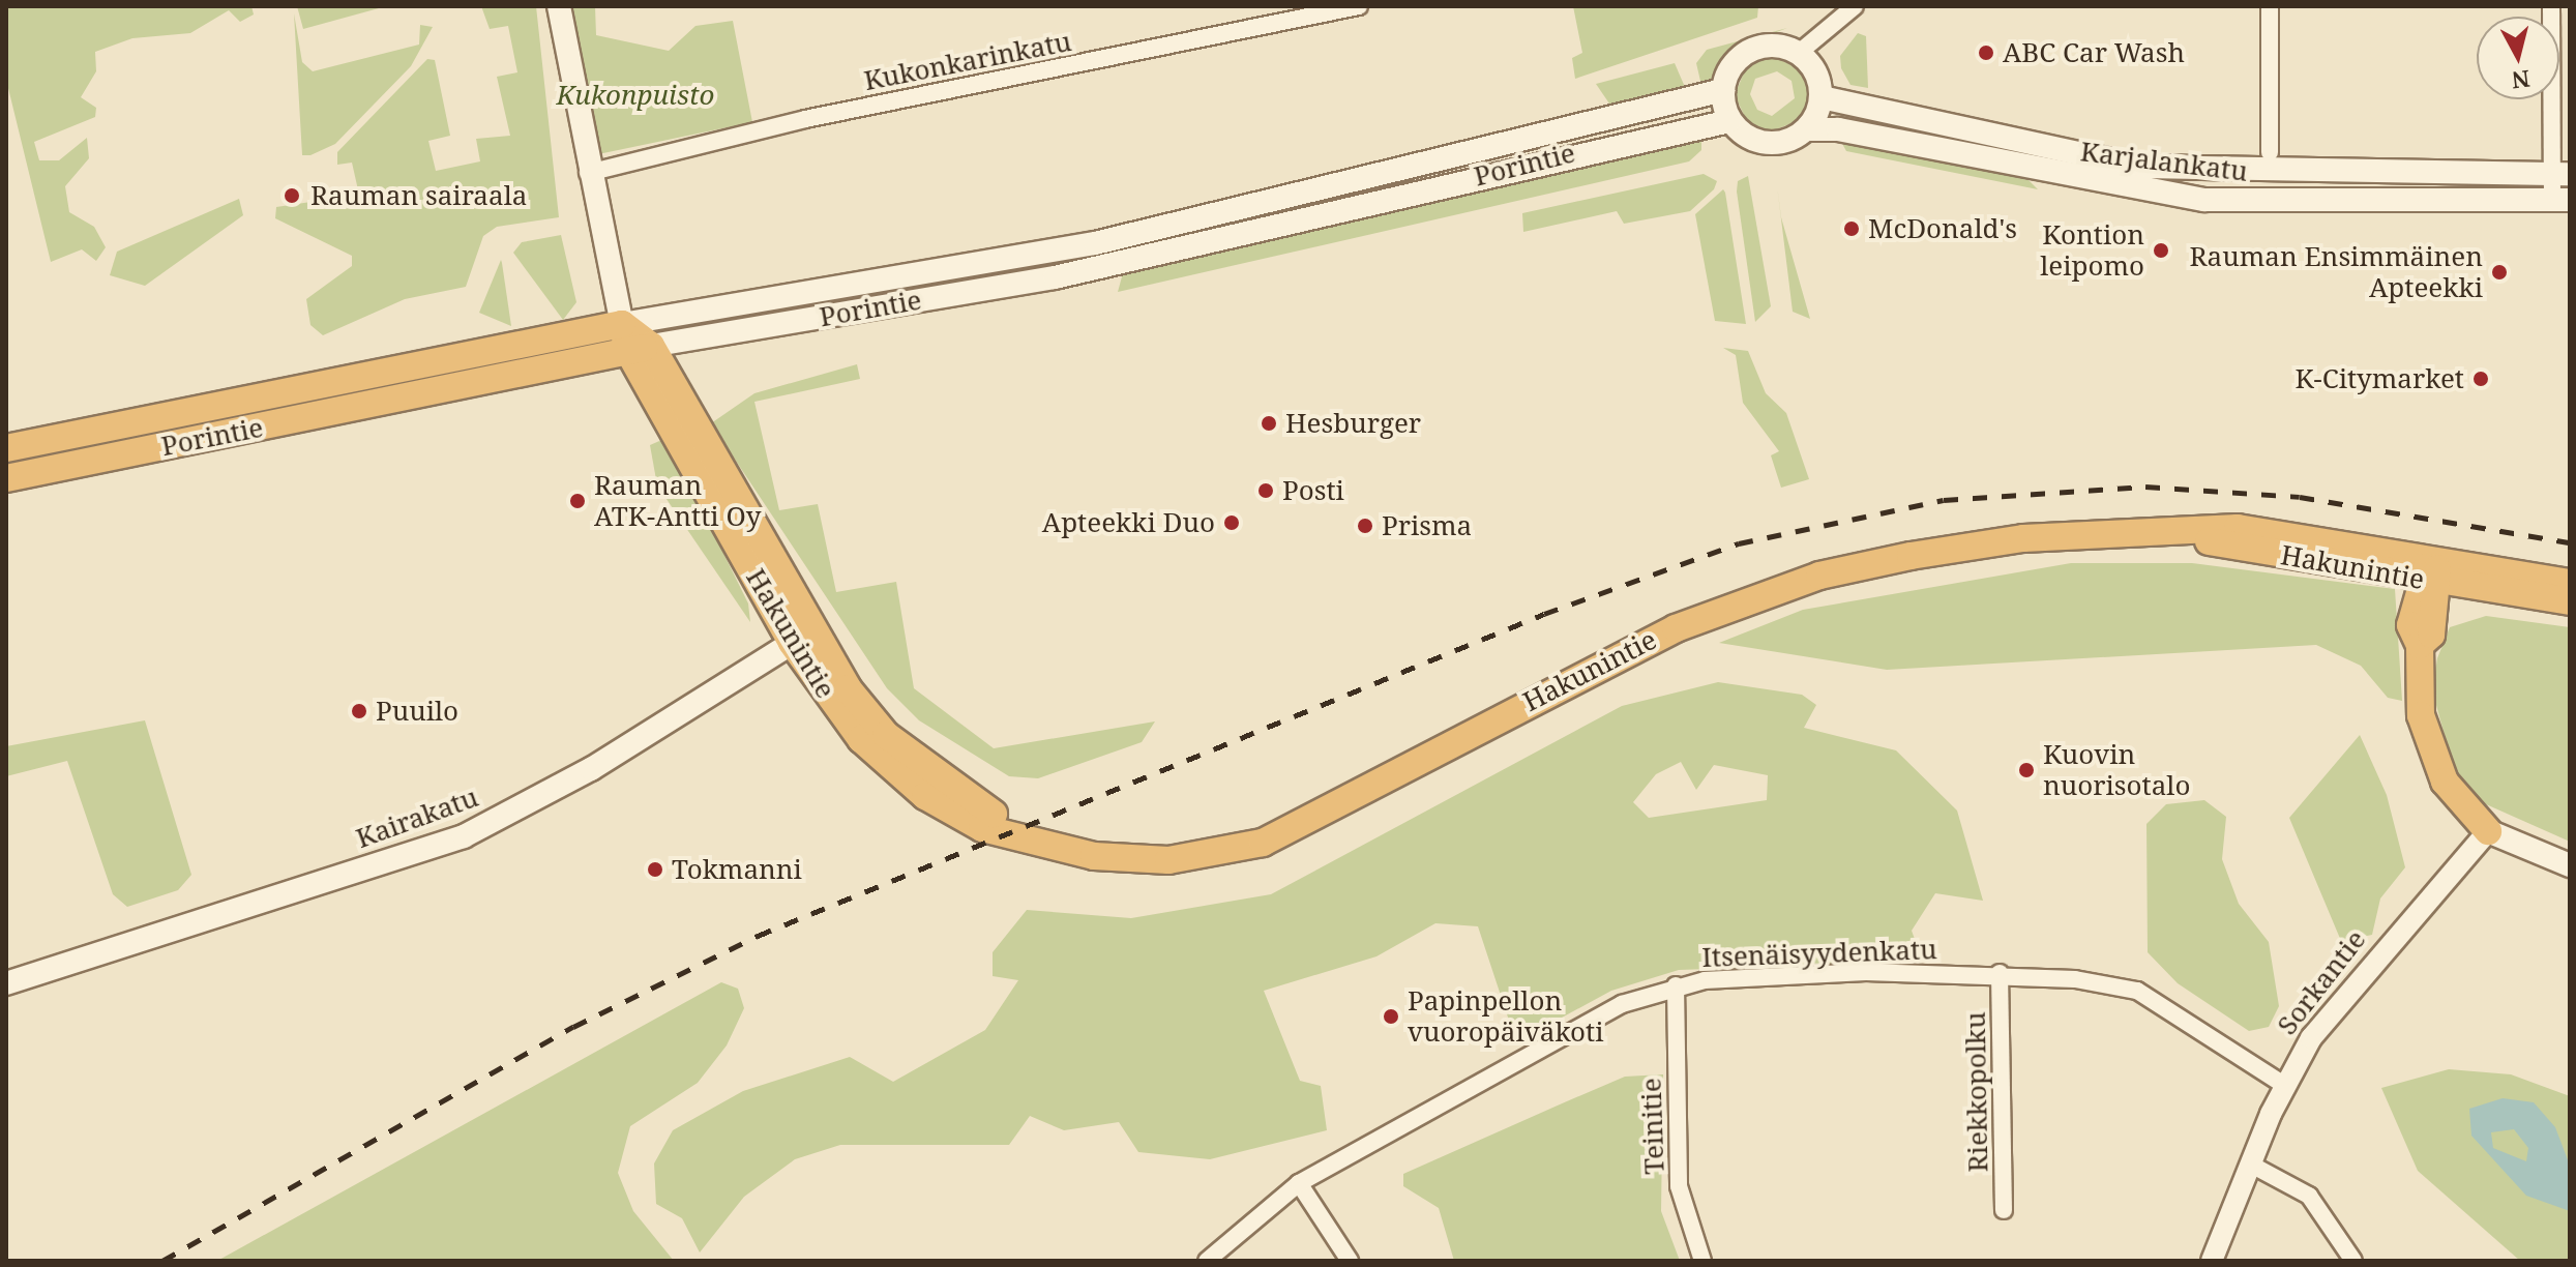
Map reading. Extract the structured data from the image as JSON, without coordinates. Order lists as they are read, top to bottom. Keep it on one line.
{"streets":{"highway":["Porintie","Hakunintie"],"main road":["Karjalankatu","Kairakatu"],"street":["Kukonkarinkatu","Itsenäisyydenkatu","Sorkantie","Riekkopolku","Teinitie"]},"crossings":[["Karjalankatu","Porintie"],["Porintie","Hakunintie"],["Hakunintie","Kairakatu"],["Itsenäisyydenkatu","Sorkantie"],["Itsenäisyydenkatu","Riekkopolku"],["Itsenäisyydenkatu","Teinitie"]],"parks":["Kukonpuisto"],"places":["ABC Car Wash","Rauman sairaala","McDonald's","Kontion leipomo","Rauman Ensimmäinen Apteekki","K-Citymarket","Hesburger","Posti","Rauman ATK-Antti Oy","Apteekki Duo","Prisma","Puuilo","Kuovin nuorisotalo","Tokmanni","Papinpellon vuoropäiväkoti"],"north":"bottom"}
